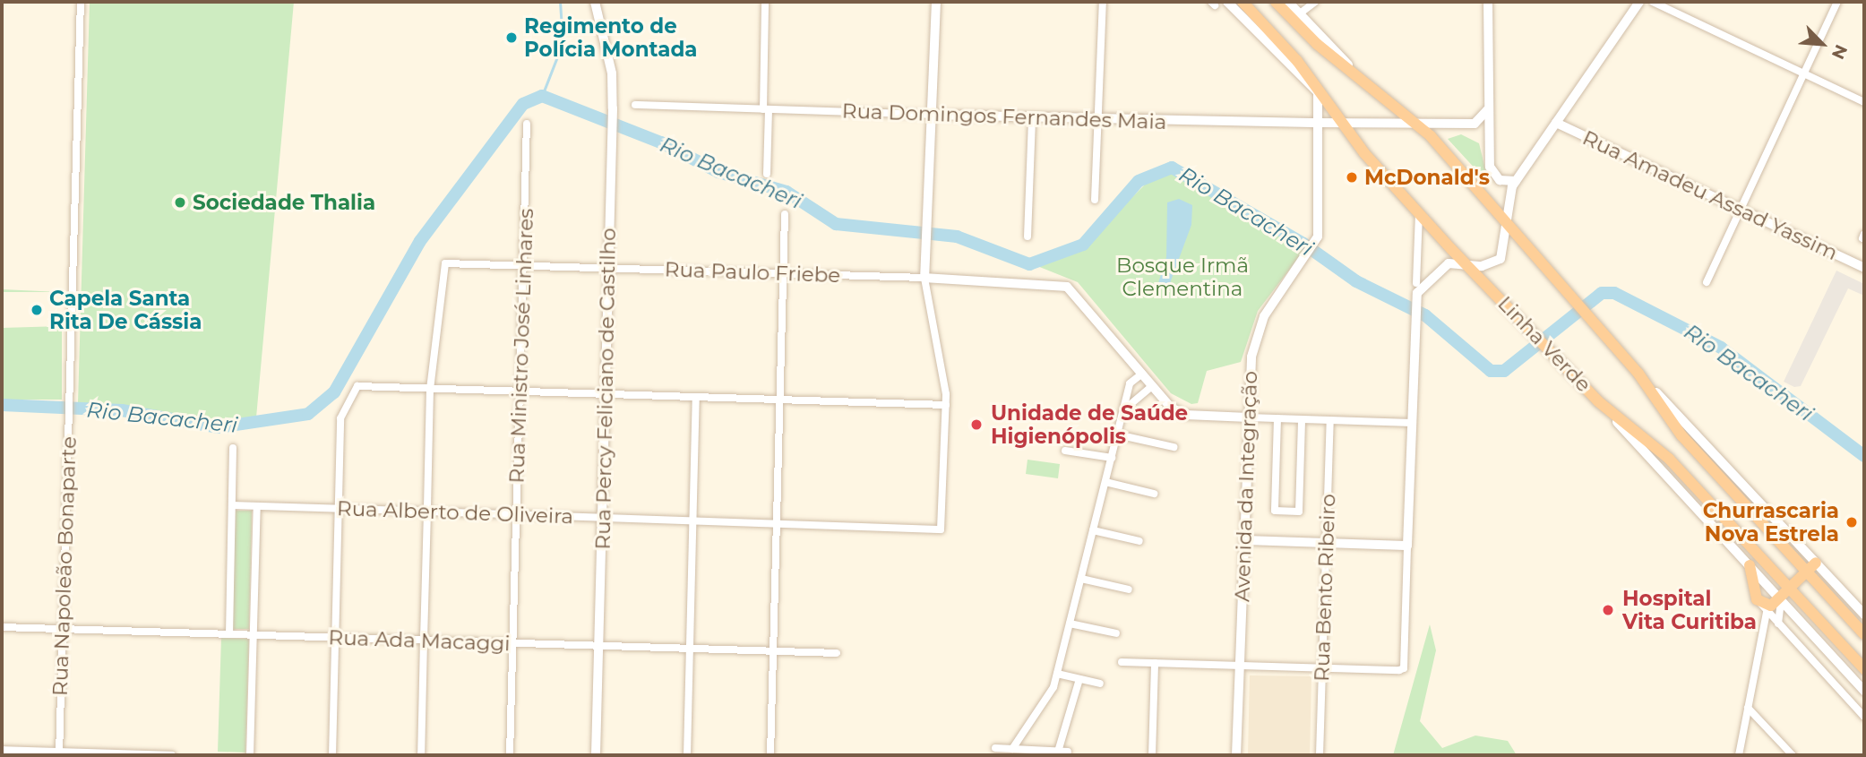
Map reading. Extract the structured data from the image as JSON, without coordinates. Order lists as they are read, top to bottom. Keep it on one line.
{"streets":{"highway":["Linha Verde"],"main road":["Rua Domingos Fernandes Maia","Avenida da Integração"],"street":["Rua Amadeu Assad Yassim","Rua Paulo Friebe","Rua Ministro José Linhares","Rua Percy Feliciano de Castilho","Rua Alberto de Oliveira","Rua Napoleão Bonaparte","Rua Bento Ribeiro","Rua Ada Macaggi"]},"crossings":[["Rua Domingos Fernandes Maia","Linha Verde"],["Rua Domingos Fernandes Maia","Avenida da Integração"],["Rua Paulo Friebe","Rua Ministro José Linhares"],["Rua Paulo Friebe","Rua Percy Feliciano de Castilho"],["Rua Ministro José Linhares","Rua Alberto de Oliveira"],["Rua Ministro José Linhares","Rua Ada Macaggi"],["Rua Percy Feliciano de Castilho","Rua Alberto de Oliveira"],["Rua Percy Feliciano de Castilho","Rua Ada Macaggi"],["Rua Napoleão Bonaparte","Rua Ada Macaggi"]],"water":["Rio Bacacheri"],"parks":["Bosque Irmã Clementina"],"places":["Regimento de Polícia Montada","McDonald's","Sociedade Thalia","Capela Santa Rita De Cássia","Unidade de Saúde Higienópolis","Churrascaria Nova Estrela","Hospital Vita Curitiba"],"north":"bottom right"}
